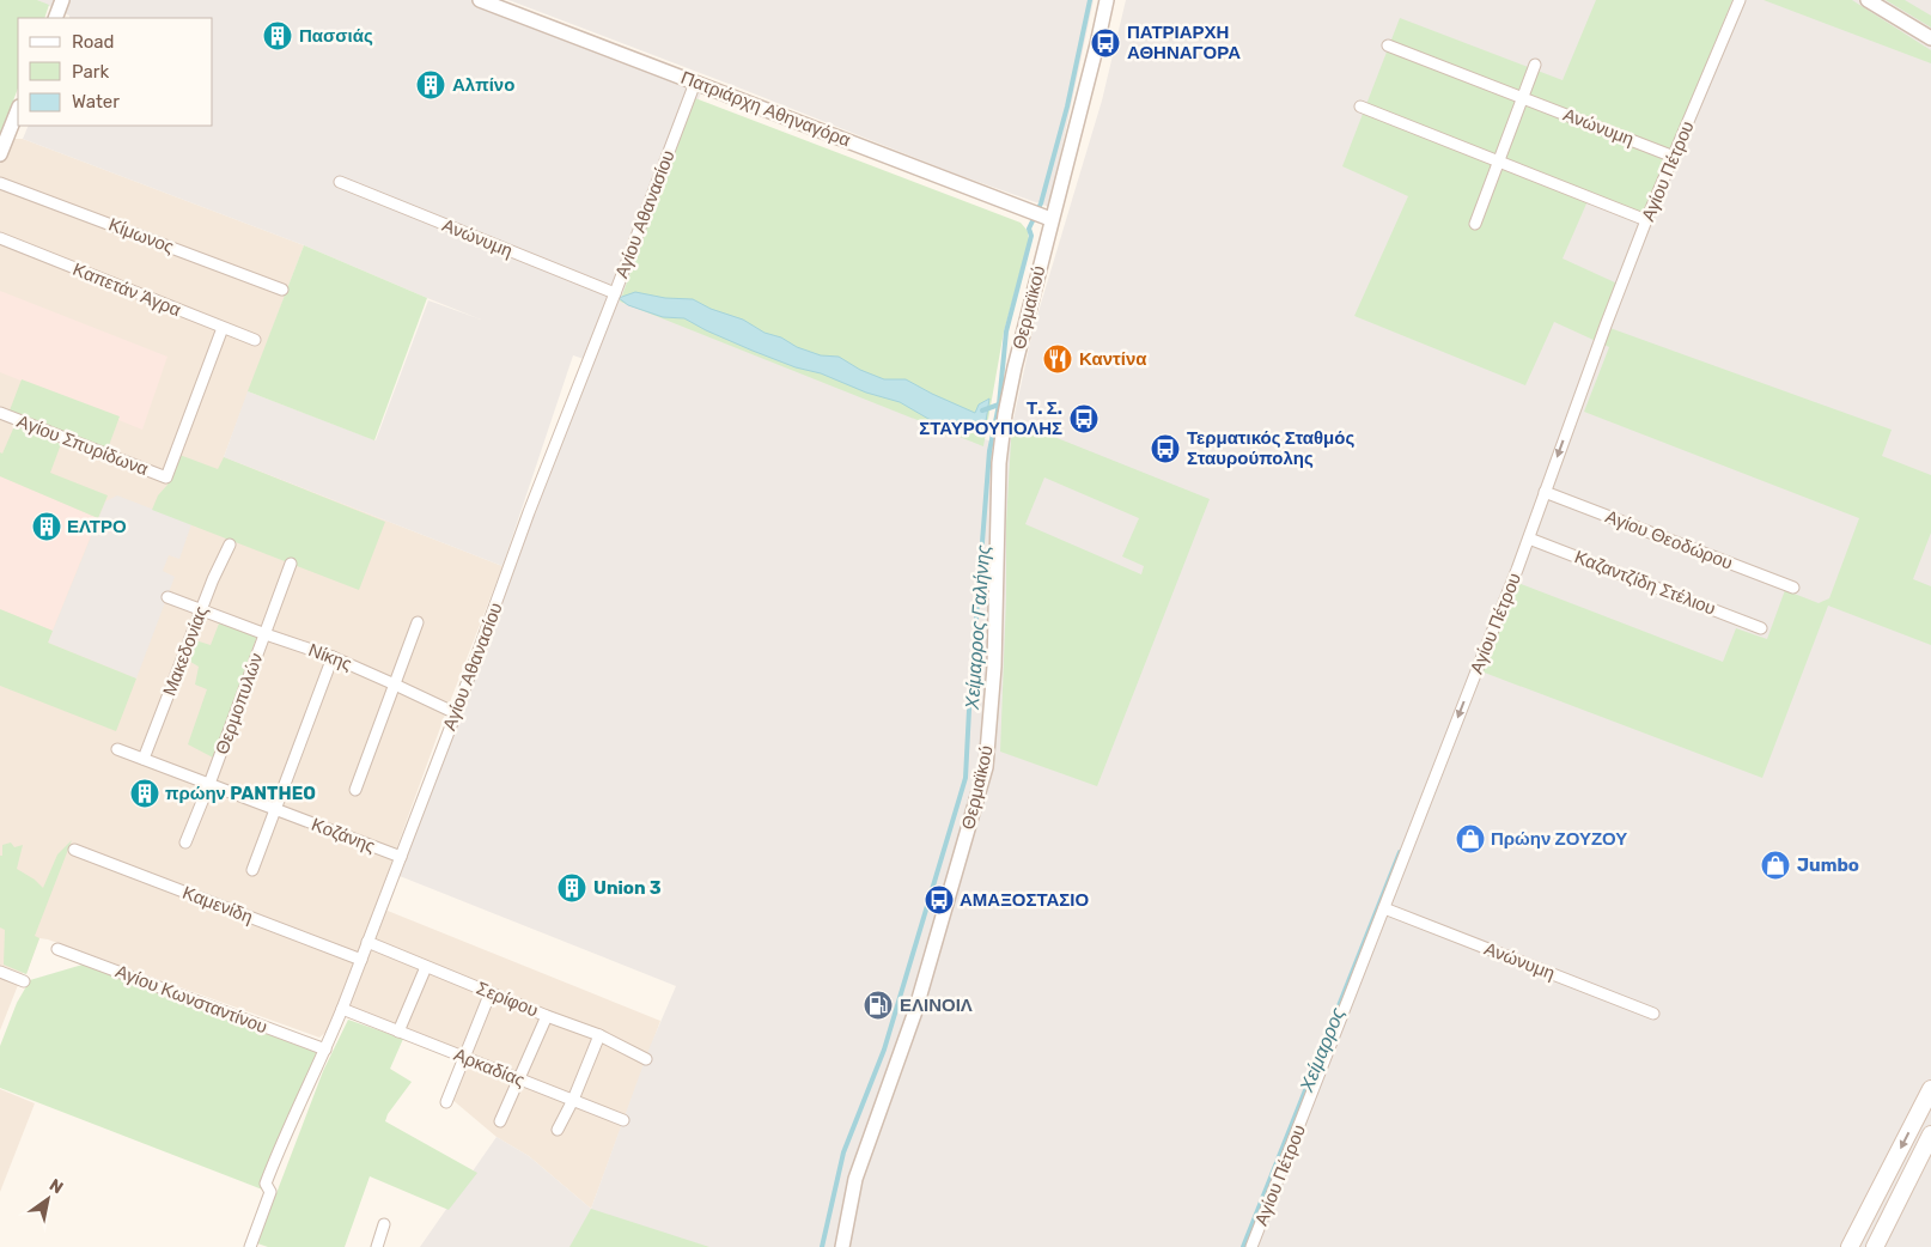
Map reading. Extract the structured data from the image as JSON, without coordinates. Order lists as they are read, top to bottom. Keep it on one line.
{"streets":{"street":["Πατριάρχη Αθηναγόρα","Ανώνυμη","Αγίου Πέτρου","Αγίου Αθανασίου","Κίμωνος","Καπετάν Άγρα","Θερμαϊκού","Αγίου Σπυρίδωνα","Αγίου Θεοδώρου","Καζαντζίδη Στέλιου","Μακεδονίας","Νίκης","Θερμοπυλών","Κοζάνης","Καμενίδη","Αγίου Κωνσταντίνου","Σερίφου","Αρκαδίας"]},"crossings":[["Πατριάρχη Αθηναγόρα","Αγίου Αθανασίου"],["Πατριάρχη Αθηναγόρα","Θερμαϊκού"],["Ανώνυμη","Αγίου Πέτρου"],["Ανώνυμη","Αγίου Αθανασίου"],["Αγίου Πέτρου","Αγίου Θεοδώρου"],["Αγίου Πέτρου","Καζαντζίδη Στέλιου"],["Αγίου Αθανασίου","Νίκης"],["Αγίου Αθανασίου","Κοζάνης"],["Αγίου Αθανασίου","Καμενίδη"],["Αγίου Αθανασίου","Αγίου Κωνσταντίνου"],["Αγίου Αθανασίου","Σερίφου"],["Αγίου Αθανασίου","Αρκαδίας"],["Καπετάν Άγρα","Αγίου Σπυρίδωνα"],["Μακεδονίας","Νίκης"],["Μακεδονίας","Κοζάνης"],["Νίκης","Θερμοπυλών"],["Θερμοπυλών","Κοζάνης"]],"one_way":["Αγίου Πέτρου"],"water":["Χείμαρρος Γαλήνης","Χείμαρρος"],"places":{"building":["Πασσιάς","Αλπίνο","ΕΛΤΡΟ","πρώην PANTHEO","Union 3"],"bus stop":["ΠΑΤΡΙΑΡΧΗ ΑΘΗΝΑΓΟΡΑ","Τ. Σ. ΣΤΑΥΡΟΥΠΟΛΗΣ","Τερματικός Σταθμός Σταυρούπολης","ΑΜΑΞΟΣΤΑΣΙΟ"],"restaurant":["Καντίνα"],"shop":["Πρώην ΖΟΥΖΟΥ","Jumbo"],"fuel station":["ΕΛΙΝΟΙΛ"]},"legend":["Road","Park","Water"],"north":"top right"}
